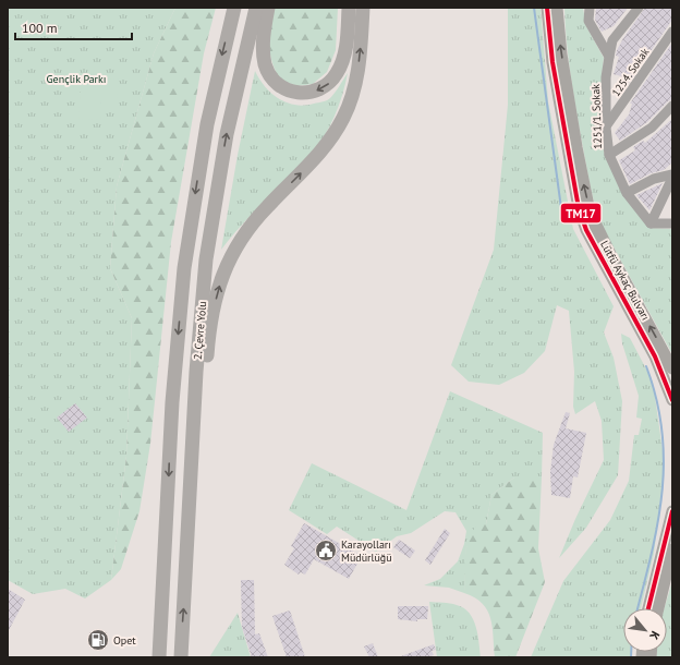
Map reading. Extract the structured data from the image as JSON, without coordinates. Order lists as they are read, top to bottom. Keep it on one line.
{"streets":{"highway":["2. Çevre Yolu"],"main road":["Lütfü Aykaç Bulvarı"],"street":["1254. Sokak","1251/1. Sokak"]},"crossings":[["1254. Sokak","1251/1. Sokak"]],"parks":["Gençlik Parkı"],"places":{"public building":["Karayolları Müdürlüğü"],"fuel station":["Opet"]},"lines":["transit line TM17"],"scale_bar":"100 m","north":"bottom right"}
